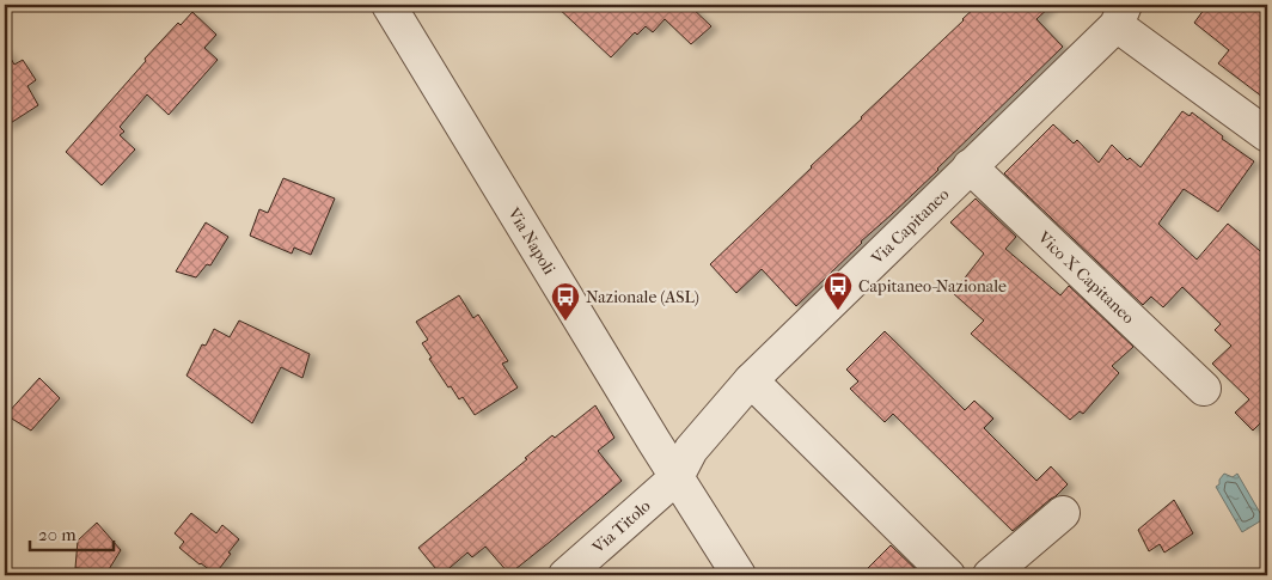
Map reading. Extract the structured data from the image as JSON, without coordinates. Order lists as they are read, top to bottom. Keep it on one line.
{"streets":{"street":["Via Capitaneo","Via Napoli","Vico X Capitaneo","Via Titolo"]},"crossings":[["Via Capitaneo","Via Napoli"],["Via Capitaneo","Vico X Capitaneo"],["Via Capitaneo","Via Titolo"],["Via Napoli","Via Titolo"]],"places":{"bus stop":["Capitaneo-Nazionale","Nazionale (ASL)"]},"scale_bar":"20 m"}
